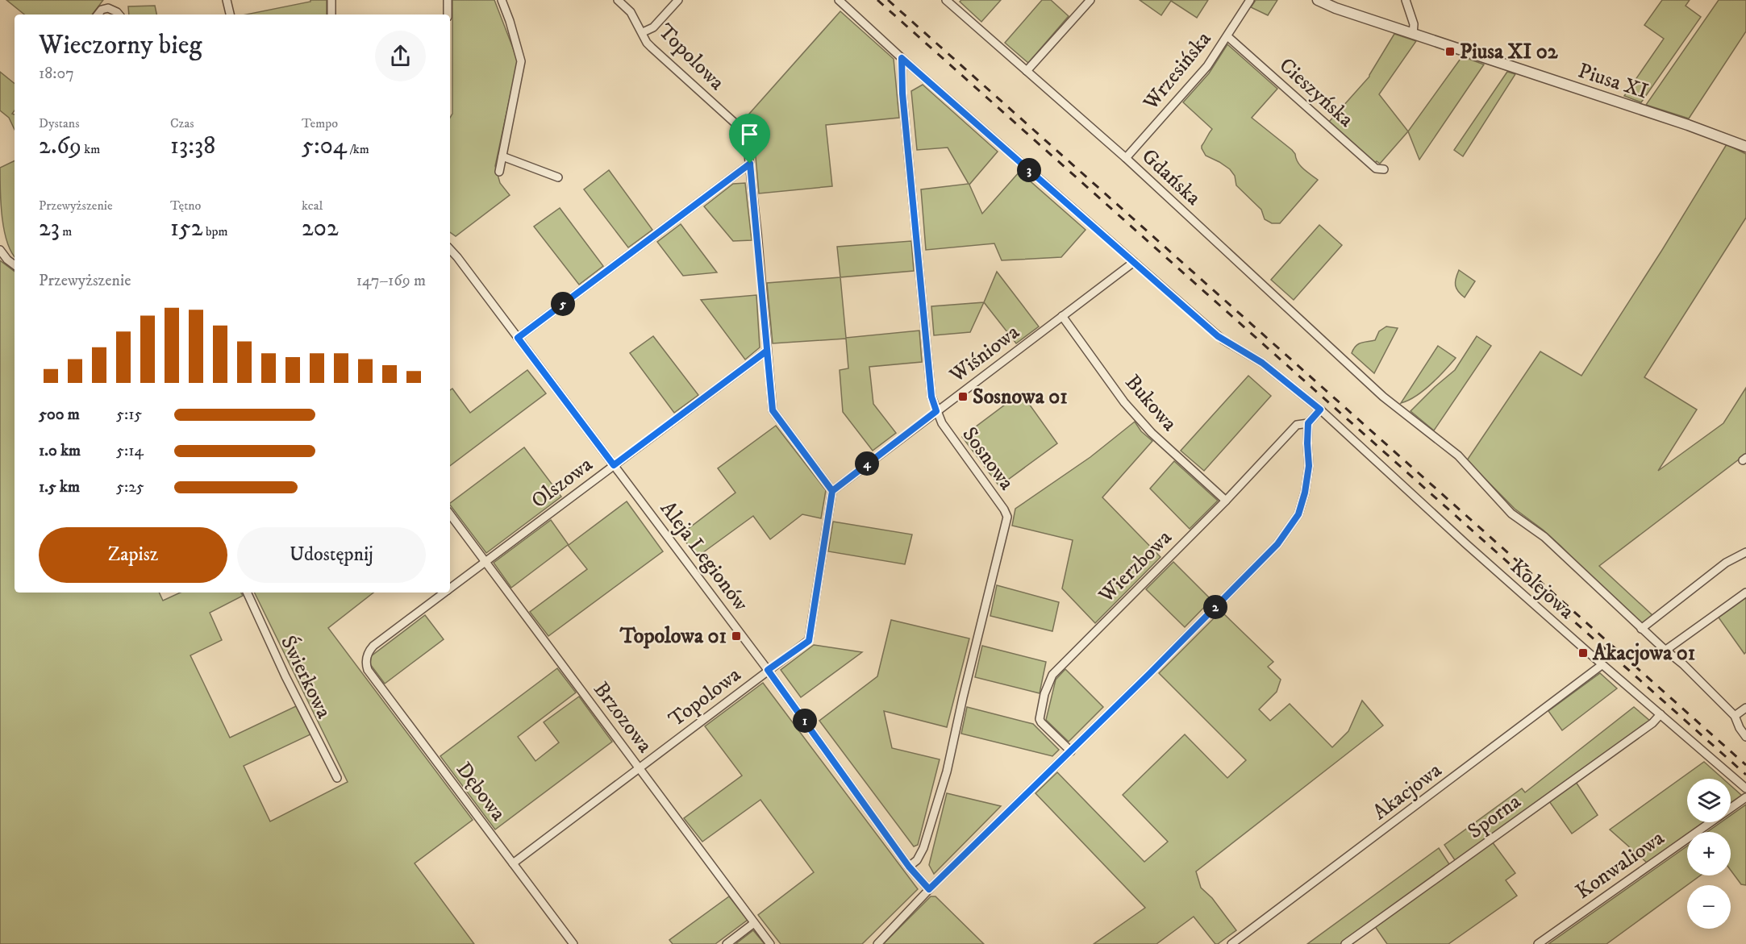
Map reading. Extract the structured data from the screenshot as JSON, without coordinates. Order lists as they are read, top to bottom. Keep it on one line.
{"streets":{"street":["Topolowa","Wrzesińska","Piusa XI","Cieszyńska","Gdańska","Wiśniowa","Bukowa","Sosnowa","Olszowa","Aleja Legionów","Wierzbowa","Kolejowa","Świerkowa","Brzozowa","Dębowa","Akacjowa","Sporna","Konwaliowa"]},"crossings":[["Topolowa","Wiśniowa"],["Topolowa","Olszowa"],["Topolowa","Aleja Legionów"],["Topolowa","Brzozowa"],["Topolowa","Dębowa"],["Wrzesińska","Cieszyńska"],["Wrzesińska","Gdańska"],["Gdańska","Kolejowa"],["Wiśniowa","Bukowa"],["Wiśniowa","Sosnowa"],["Wiśniowa","Kolejowa"],["Bukowa","Wierzbowa"],["Sosnowa","Aleja Legionów"],["Sosnowa","Kolejowa"],["Olszowa","Aleja Legionów"],["Olszowa","Brzozowa"],["Olszowa","Dębowa"],["Kolejowa","Akacjowa"],["Kolejowa","Sporna"]],"places":{"transit":["Piusa XI 02","Sosnowa 01","Topolowa 01","Akacjowa 01"]},"page":{"heading":["Wieczorny bieg","18:07"],"stats":[["Dystans","2.69 km"],["Czas","13:38"],["Tempo","5:04 /km"],["Przewyższenie","23 m"],["Tętno","152 bpm"],["kcal","202"]],"pins":["3","5","4","2","1"],"chart":["Przewyższenie","147–169 m"],"list":[{"name":"500 m","note":"5:15"},{"name":"1.0 km","note":"5:14"},{"name":"1.5 km","note":"5:25"}],"buttons":["Zapisz","Udostępnij"],"map_buttons":["+","−"]}}
